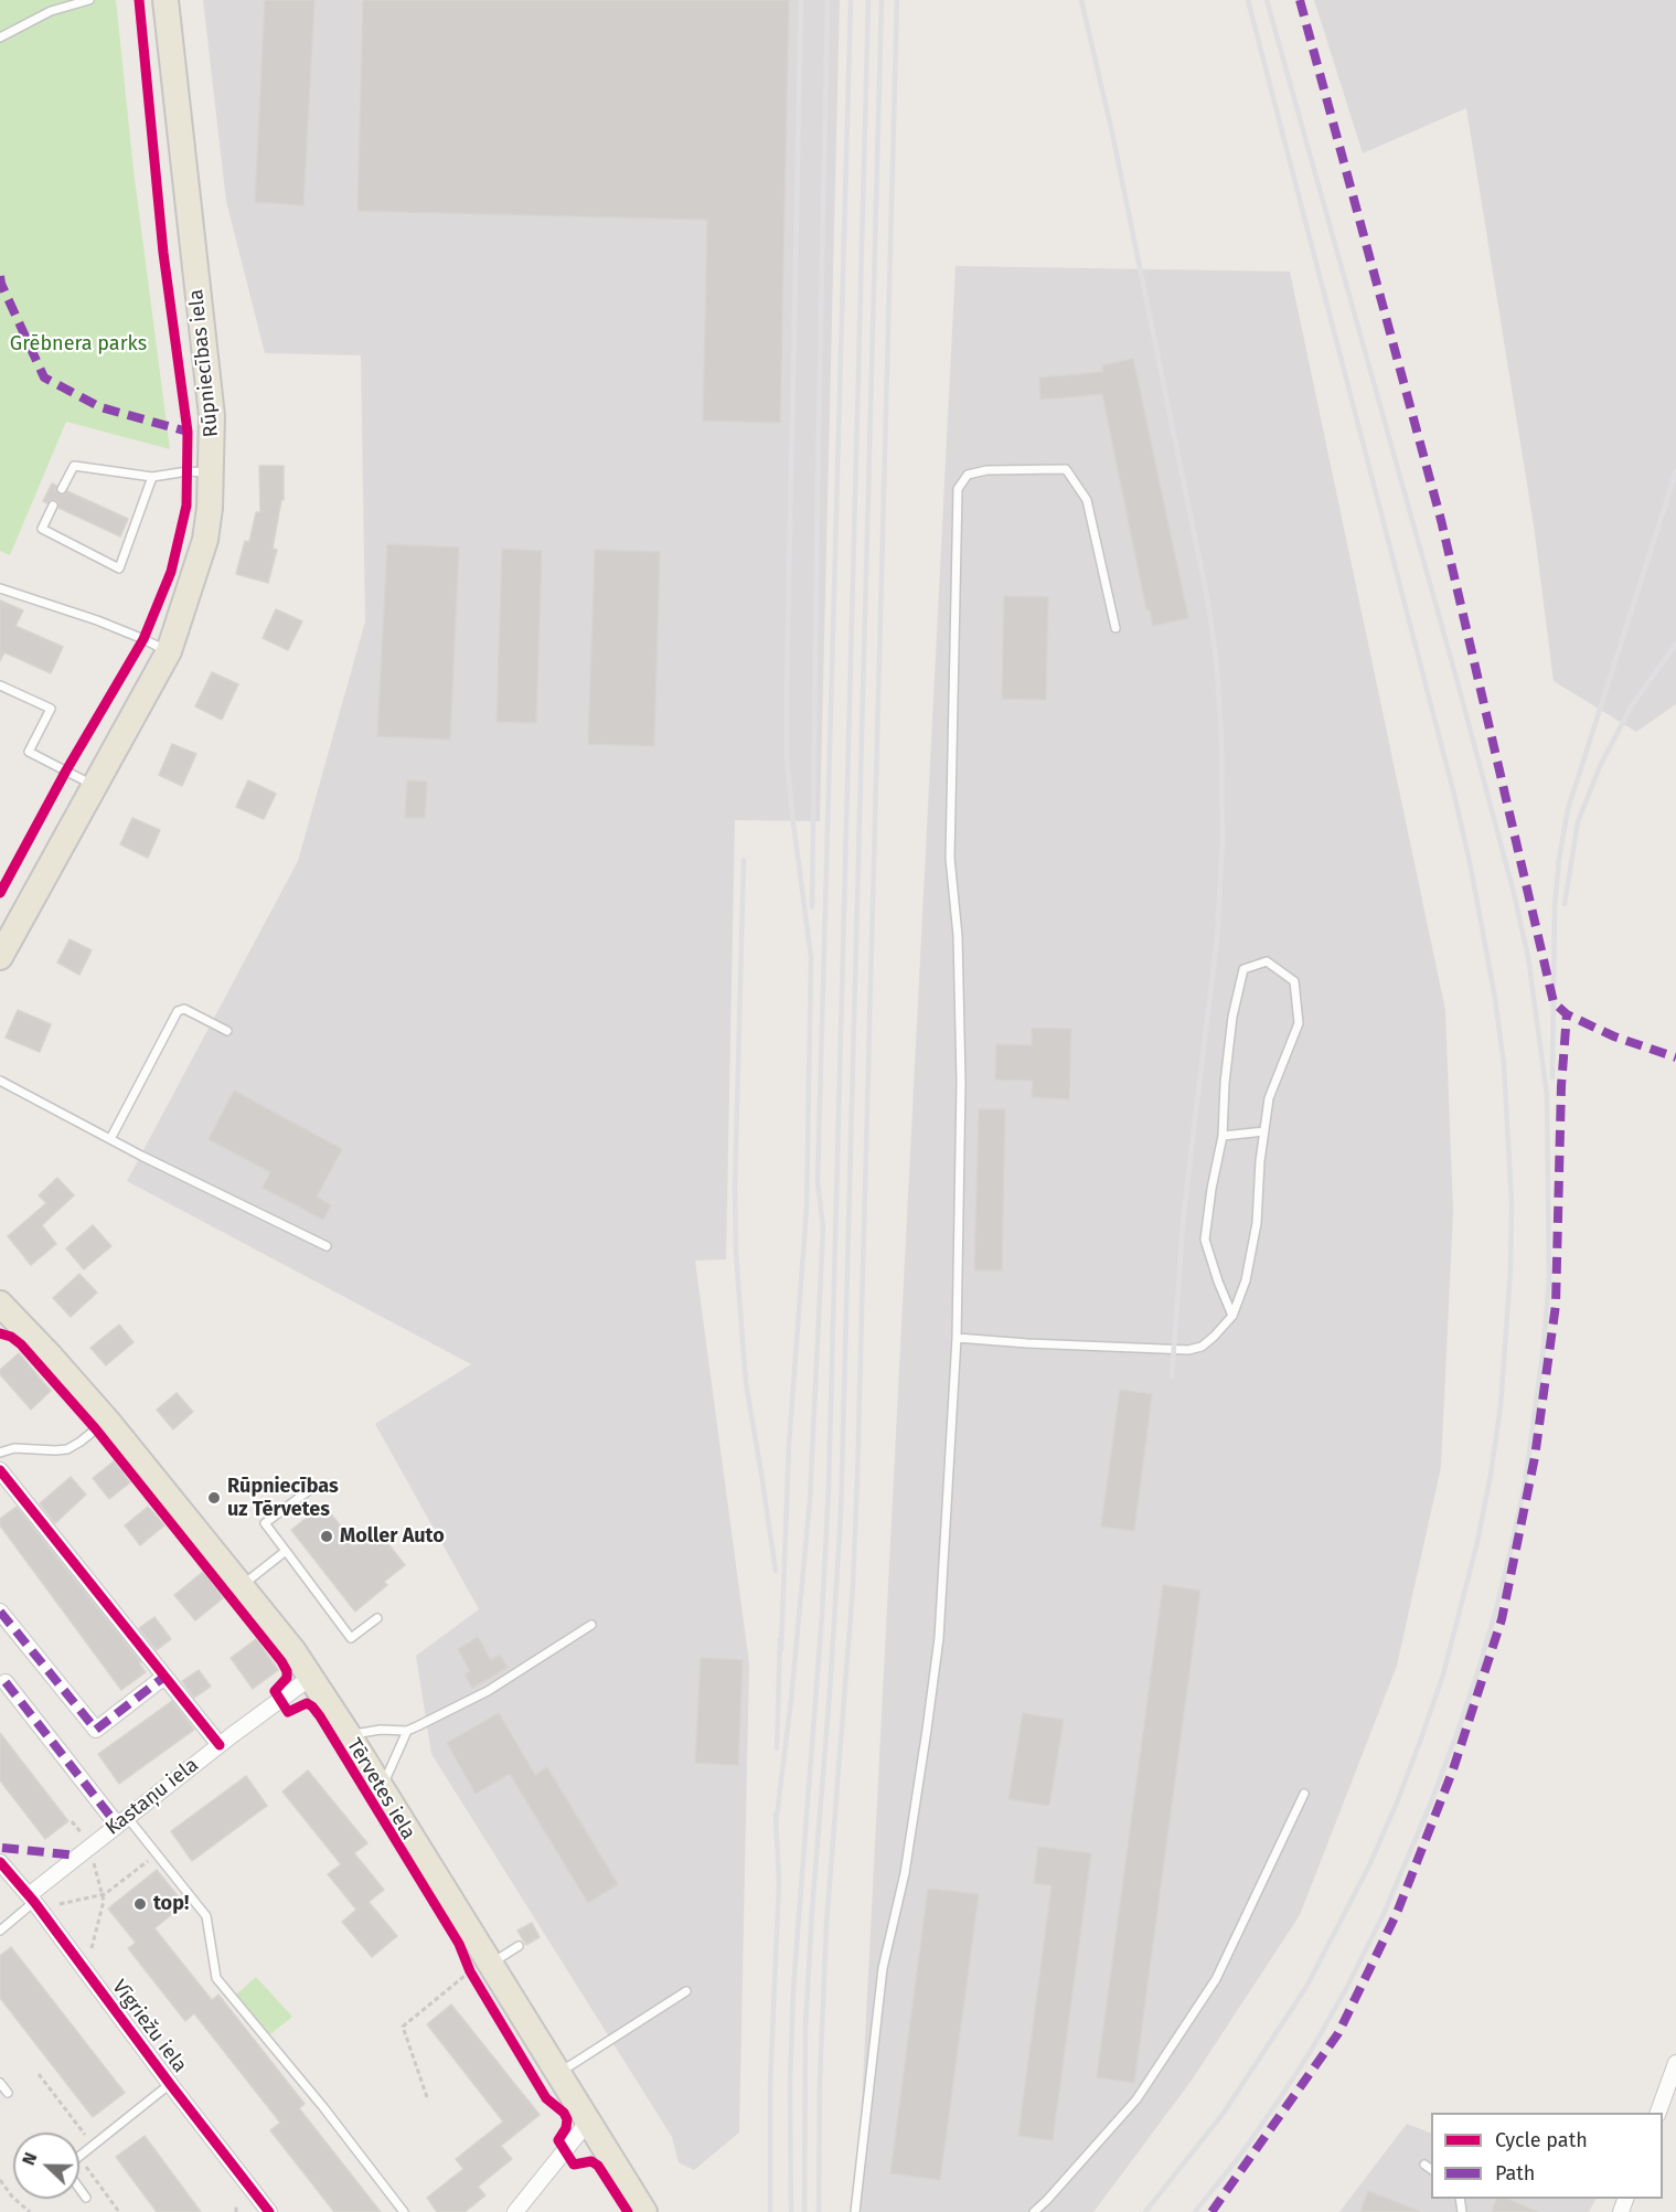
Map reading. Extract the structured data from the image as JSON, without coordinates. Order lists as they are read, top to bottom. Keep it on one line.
{"streets":{"main road":["Rūpniecības iela","Tērvetes iela"],"street":["Kastaņu iela","Vīgriežu iela"]},"crossings":[["Tērvetes iela","Kastaņu iela"],["Kastaņu iela","Vīgriežu iela"]],"parks":["Grēbnera parks"],"places":["Rūpniecības uz Tērvetes","Moller Auto","top!"],"legend":["Cycle path","Path"],"north":"left"}
